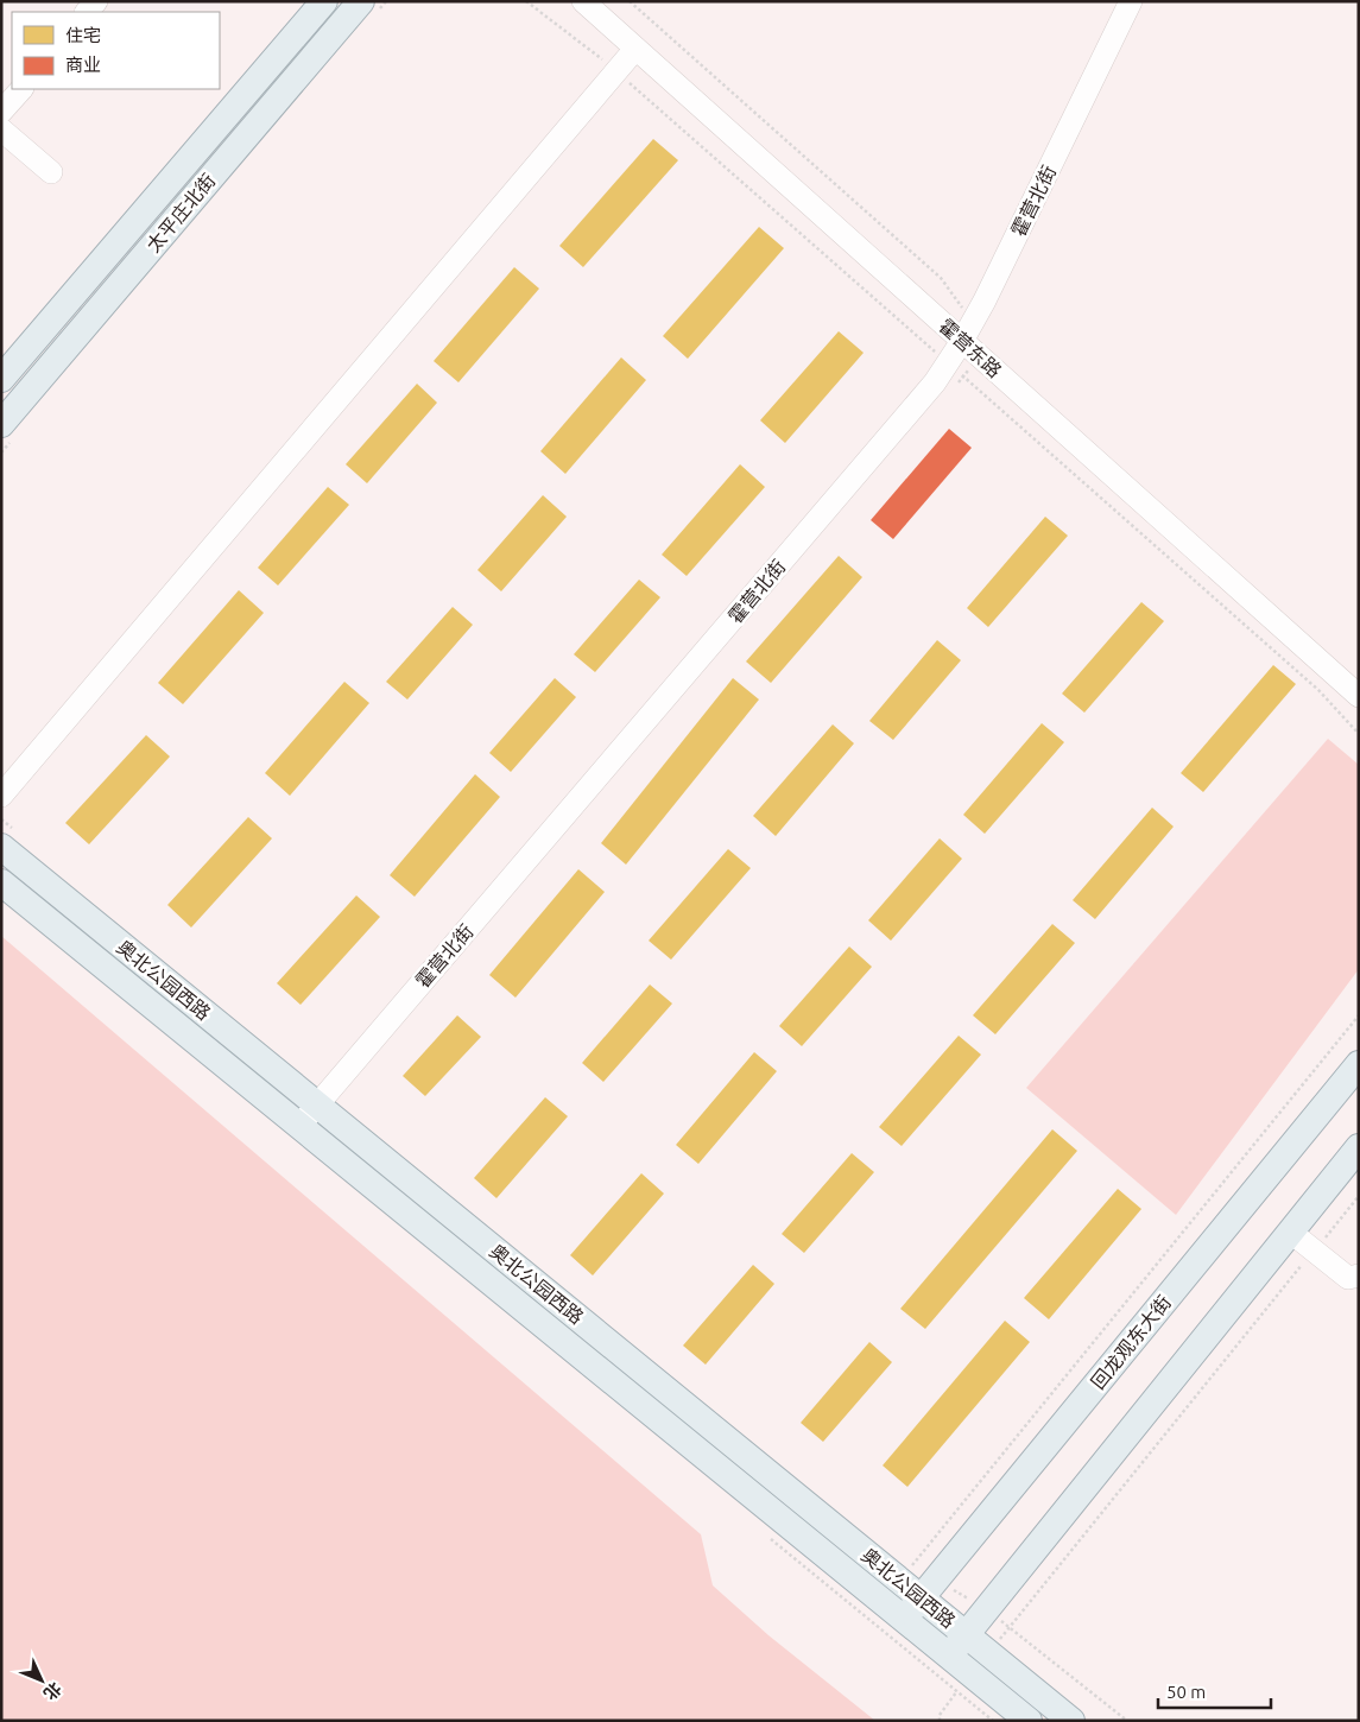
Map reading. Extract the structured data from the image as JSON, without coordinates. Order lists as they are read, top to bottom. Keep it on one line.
{"streets":{"main road":["太平庄北街","奥北公园西路","回龙观东大街"],"street":["霍营北街","霍营东路"]},"crossings":[["霍营北街","霍营东路"],["霍营北街","奥北公园西路"],["奥北公园西路","回龙观东大街"]],"legend":["住宅","商业"],"scale_bar":"50 m","north":"bottom right"}
